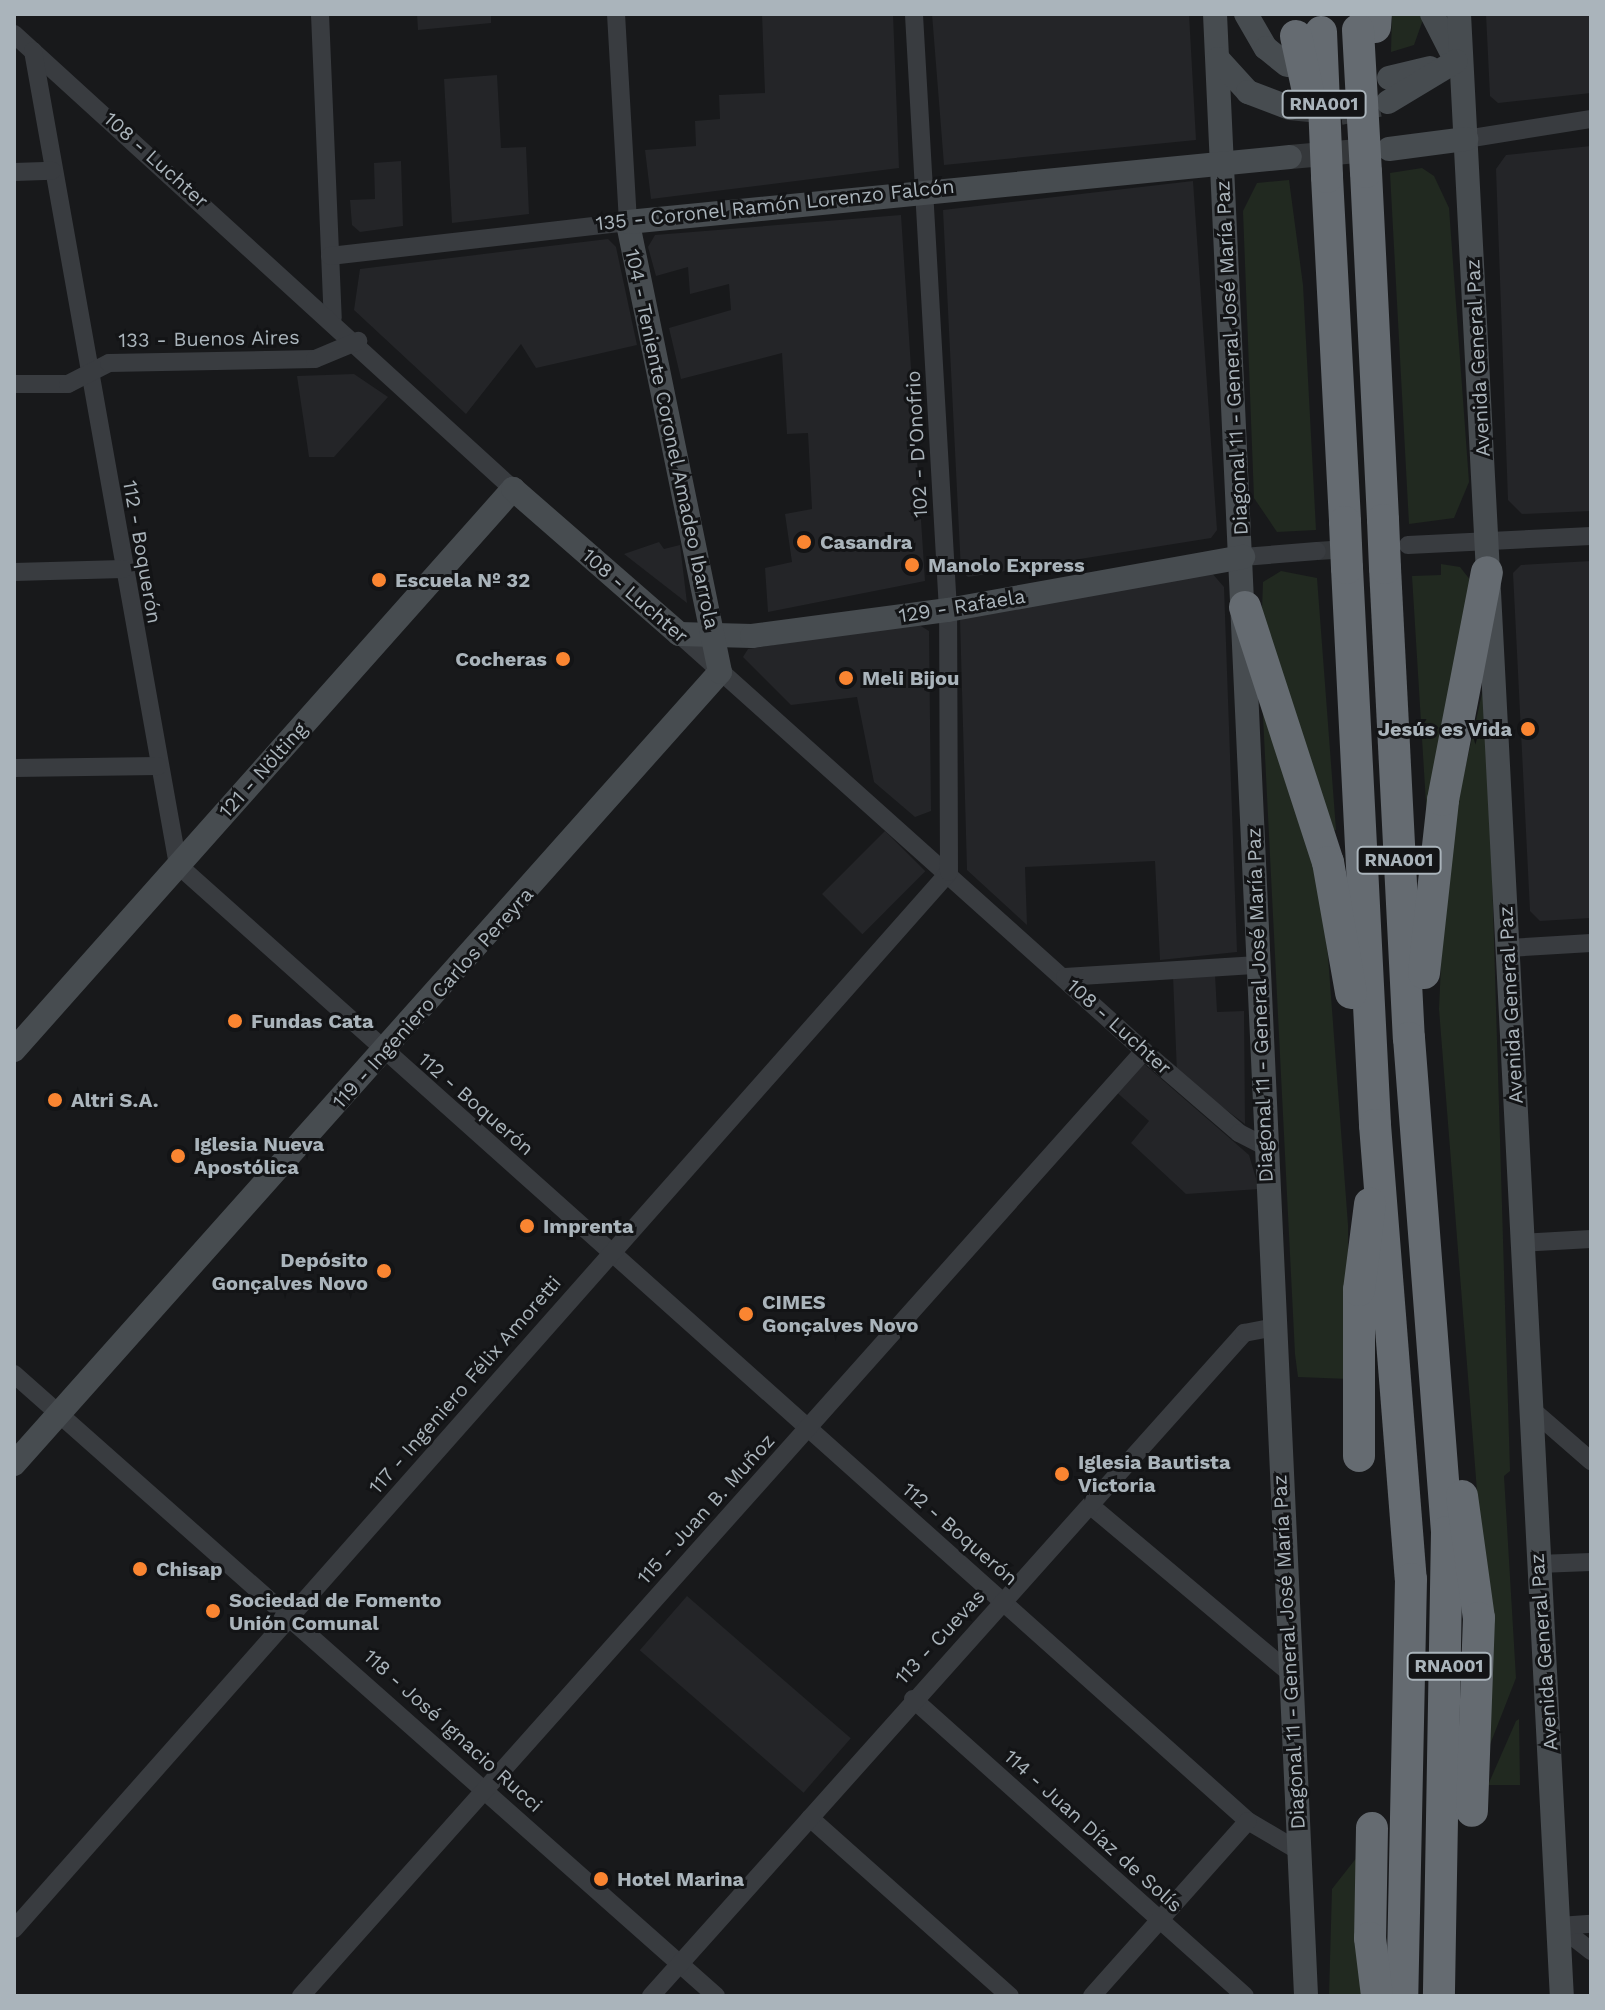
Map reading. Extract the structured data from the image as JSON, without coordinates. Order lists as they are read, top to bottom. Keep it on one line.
{"streets":{"highway":["RNA001"],"street":["108 - Luchter","135 - Coronel Ramón Lorenzo Falcón","133 - Buenos Aires","Diagonal 11 - General José María Paz","Avenida General Paz","104 - Teniente Coronel Amadeo Ibarrola","102 - D'Onofrio","112 - Boquerón","129 - Rafaela","121 - Nölting","119 - Ingeniero Carlos Pereyra","117 - Ingeniero Félix Amoretti","115 - Juan B. Muñoz","113 - Cuevas","118 - José Ignacio Rucci","114 - Juan Díaz de Solís"]},"crossings":[["108 - Luchter","133 - Buenos Aires"],["108 - Luchter","Diagonal 11 - General José María Paz"],["108 - Luchter","104 - Teniente Coronel Amadeo Ibarrola"],["108 - Luchter","102 - D'Onofrio"],["108 - Luchter","112 - Boquerón"],["108 - Luchter","129 - Rafaela"],["108 - Luchter","121 - Nölting"],["108 - Luchter","119 - Ingeniero Carlos Pereyra"],["108 - Luchter","117 - Ingeniero Félix Amoretti"],["108 - Luchter","115 - Juan B. Muñoz"],["135 - Coronel Ramón Lorenzo Falcón","Diagonal 11 - General José María Paz"],["135 - Coronel Ramón Lorenzo Falcón","104 - Teniente Coronel Amadeo Ibarrola"],["135 - Coronel Ramón Lorenzo Falcón","102 - D'Onofrio"],["133 - Buenos Aires","112 - Boquerón"],["Diagonal 11 - General José María Paz","112 - Boquerón"],["Diagonal 11 - General José María Paz","129 - Rafaela"],["Diagonal 11 - General José María Paz","113 - Cuevas"],["104 - Teniente Coronel Amadeo Ibarrola","129 - Rafaela"],["104 - Teniente Coronel Amadeo Ibarrola","119 - Ingeniero Carlos Pereyra"],["102 - D'Onofrio","129 - Rafaela"],["102 - D'Onofrio","117 - Ingeniero Félix Amoretti"],["112 - Boquerón","121 - Nölting"],["112 - Boquerón","119 - Ingeniero Carlos Pereyra"],["112 - Boquerón","117 - Ingeniero Félix Amoretti"],["112 - Boquerón","115 - Juan B. Muñoz"],["112 - Boquerón","113 - Cuevas"],["119 - Ingeniero Carlos Pereyra","118 - José Ignacio Rucci"],["117 - Ingeniero Félix Amoretti","118 - José Ignacio Rucci"],["115 - Juan B. Muñoz","118 - José Ignacio Rucci"],["113 - Cuevas","118 - José Ignacio Rucci"],["113 - Cuevas","114 - Juan Díaz de Solís"]],"places":["Casandra","Manolo Express","Escuela Nº 32","Cocheras","Meli Bijou","Jesús es Vida","Fundas Cata","Altri S.A.","Iglesia Nueva Apostólica","Imprenta","Depósito Gonçalves Novo","CIMES Gonçalves Novo","Iglesia Bautista Victoria","Chisap","Sociedad de Fomento Unión Comunal","Hotel Marina"]}
